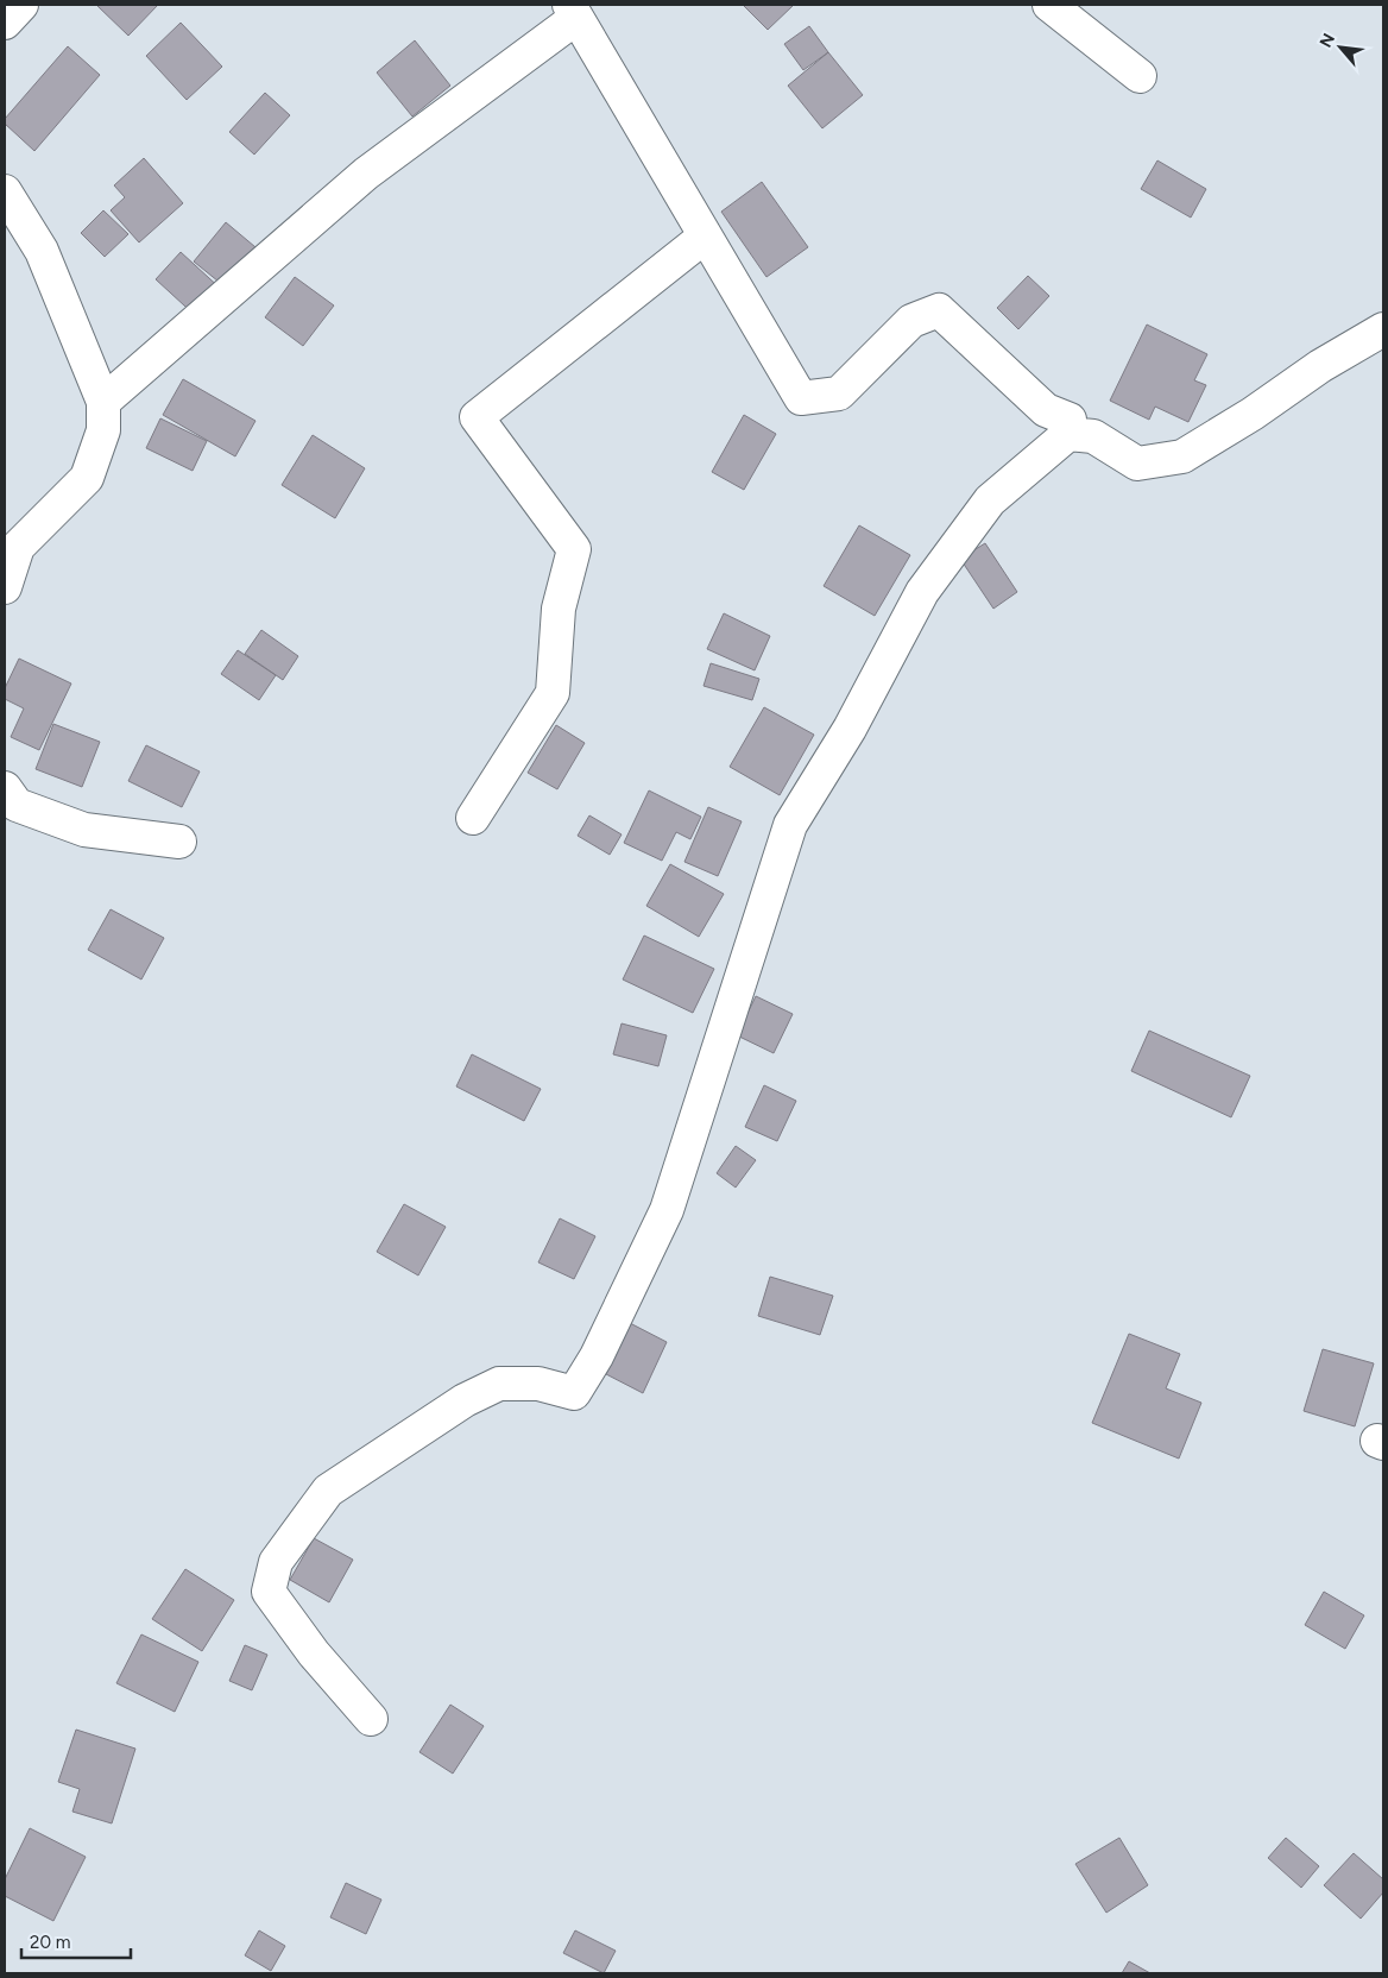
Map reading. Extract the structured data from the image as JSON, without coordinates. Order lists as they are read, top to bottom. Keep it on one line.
{"scale_bar":"20 m","north":"top left"}
